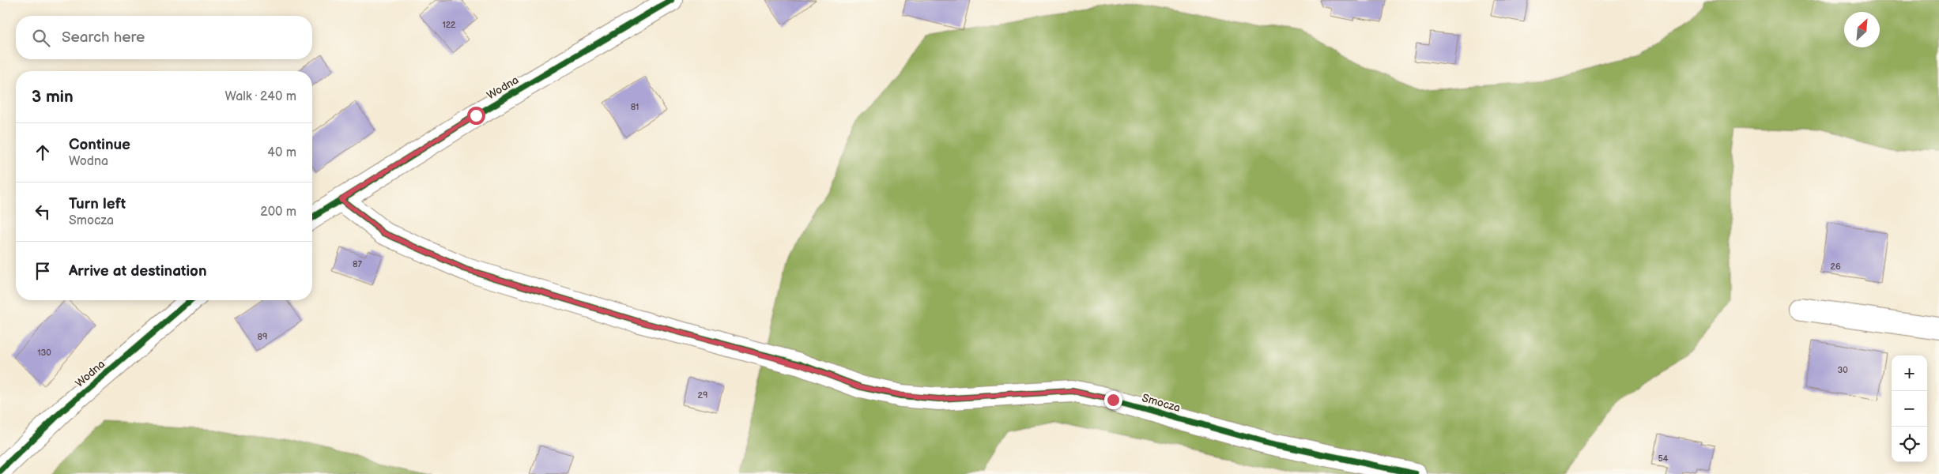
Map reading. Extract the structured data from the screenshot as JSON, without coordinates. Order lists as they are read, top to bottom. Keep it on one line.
{"streets":{"street":["Wodna","Smocza"]},"crossings":[["Wodna","Smocza"]],"house_numbers":["122","81","87","26","89","130","30","29","54"],"north":"top right","page":{"search":"Search here","heading":["3 min","Walk · 240 m"],"list":[["Continue","Wodna","40 m"],["Turn left","Smocza","200 m"],"Arrive at destination"],"map_buttons":["+","−"]}}
